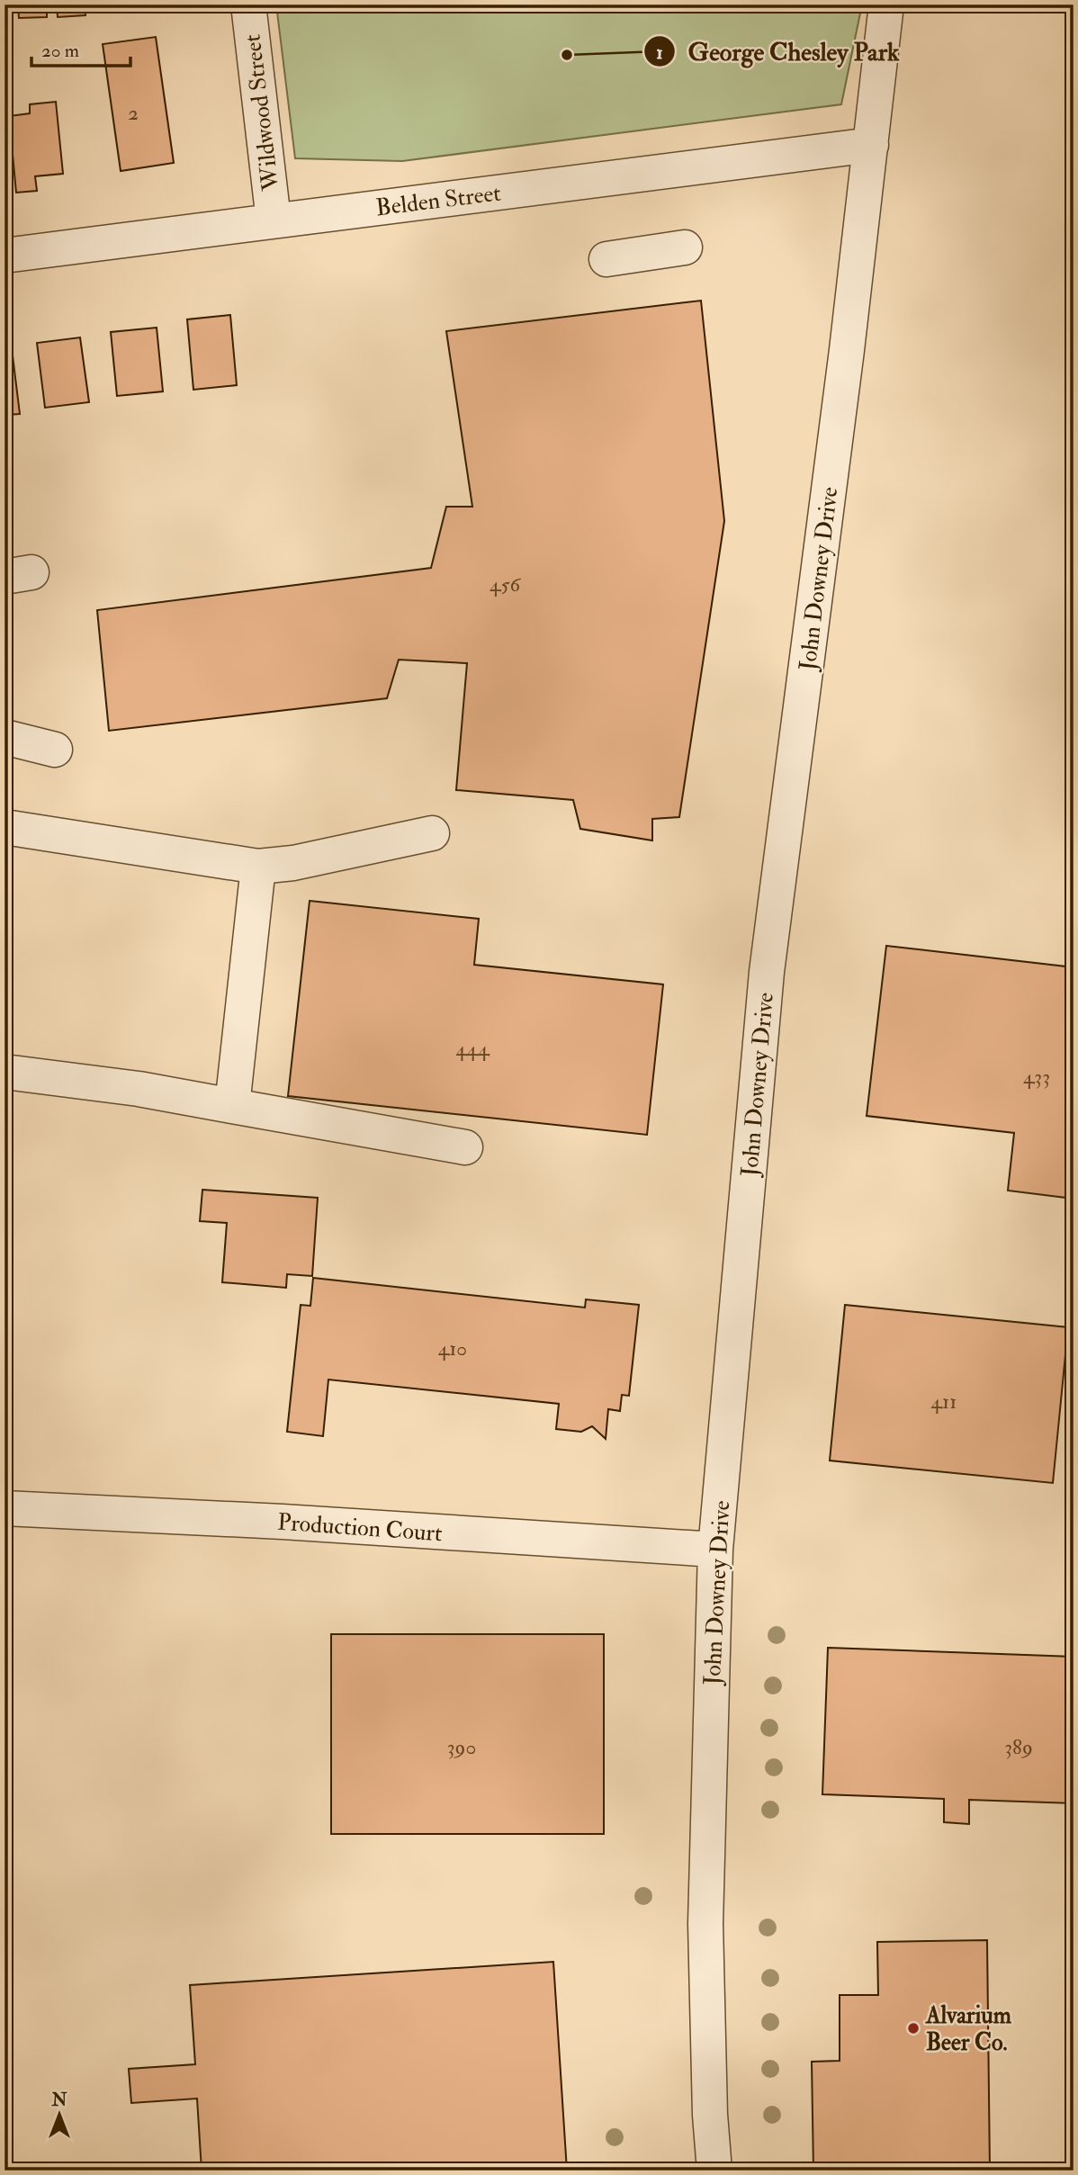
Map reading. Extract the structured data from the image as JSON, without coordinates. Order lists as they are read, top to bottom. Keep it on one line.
{"streets":{"street":["Wildwood Street","Belden Street","John Downey Drive","Production Court"]},"crossings":[["Wildwood Street","Belden Street"],["Belden Street","John Downey Drive"],["John Downey Drive","Production Court"]],"places":["George Chesley Park","Alvarium Beer Co."],"house_numbers":["2","456","444","433","410","411","390","389"],"scale_bar":"20 m","north":"top"}
